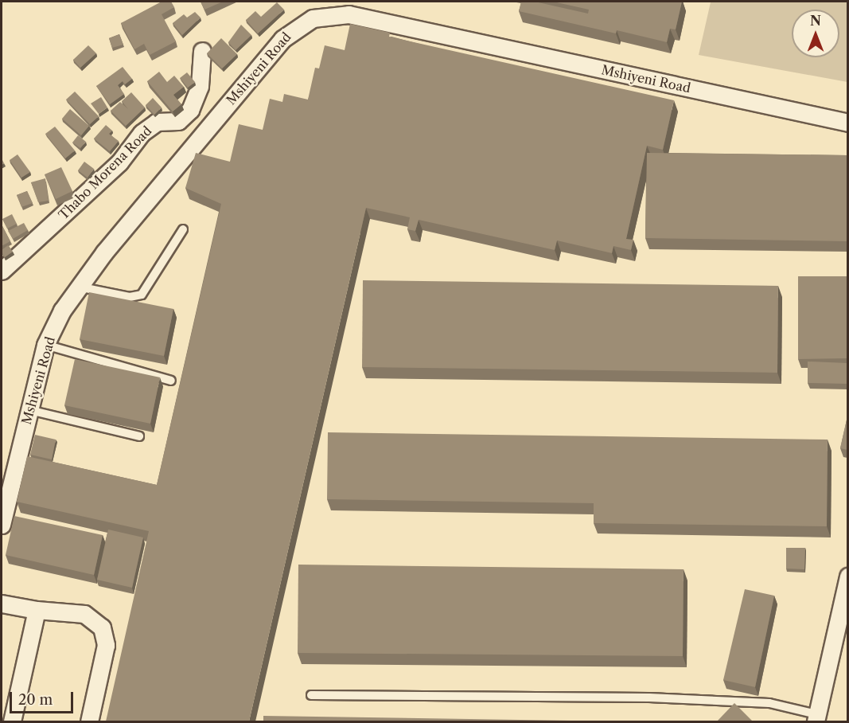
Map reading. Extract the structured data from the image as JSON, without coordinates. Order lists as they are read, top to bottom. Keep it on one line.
{"streets":{"street":["Mshiyeni Road","Thabo Morena Road"]},"scale_bar":"20 m","north":"top"}
